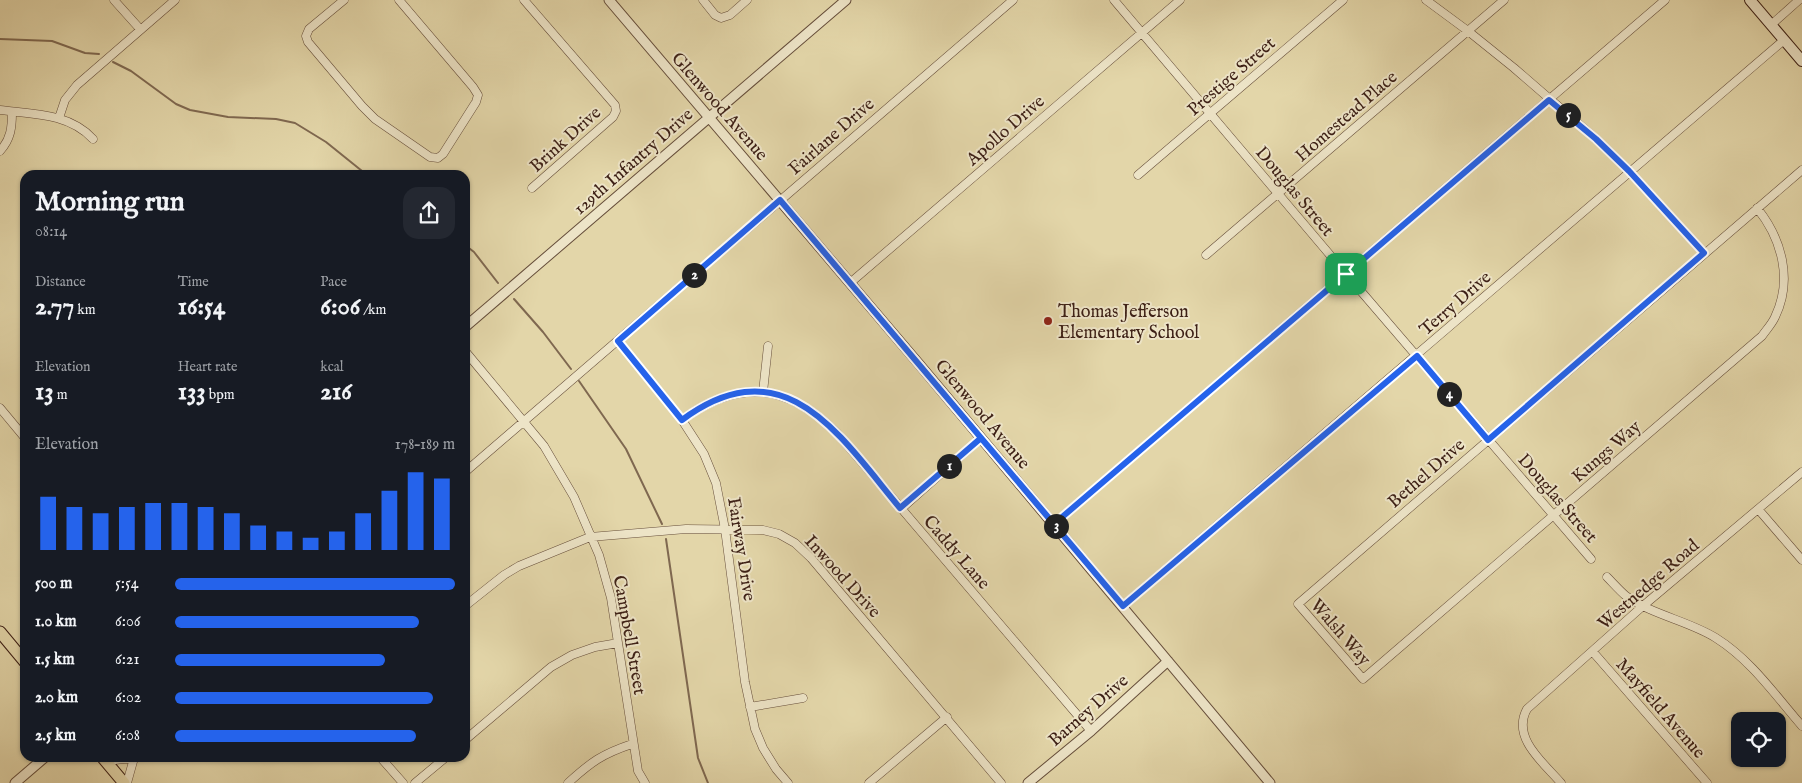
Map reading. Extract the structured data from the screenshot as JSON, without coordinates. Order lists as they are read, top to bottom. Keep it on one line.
{"streets":{"street":["Prestige Street","Glenwood Avenue","Homestead Place","Apollo Drive","Fairlane Drive","Brink Drive","129th Infantry Drive","Douglas Street","Terry Drive","Kungs Way","Bethel Drive","Fairway Drive","Caddy Lane","Inwood Drive","Westnedge Road","Walsh Way","Campbell Street","Mayfield Avenue","Barney Drive"]},"crossings":[["Prestige Street","Douglas Street"],["Glenwood Avenue","Apollo Drive"],["Glenwood Avenue","Fairlane Drive"],["Glenwood Avenue","129th Infantry Drive"],["Glenwood Avenue","Terry Drive"],["Glenwood Avenue","Barney Drive"],["Homestead Place","Douglas Street"],["Apollo Drive","Douglas Street"],["Fairlane Drive","Fairway Drive"],["Fairlane Drive","Campbell Street"],["Douglas Street","Terry Drive"],["Douglas Street","Kungs Way"],["Douglas Street","Bethel Drive"],["Kungs Way","Bethel Drive"],["Kungs Way","Walsh Way"],["Bethel Drive","Walsh Way"],["Fairway Drive","Caddy Lane"],["Fairway Drive","Inwood Drive"],["Caddy Lane","Barney Drive"],["Inwood Drive","Campbell Street"],["Westnedge Road","Mayfield Avenue"]],"places":["Thomas Jefferson Elementary School"],"page":{"pins":["5","2","4","1","3"],"heading":["Morning run","08:14"],"stats":[["Distance","2.77 km"],["Time","16:54"],["Pace","6:06 /km"],["Elevation","13 m"],["Heart rate","133 bpm"],["kcal","216"]],"chart":["Elevation","178–189 m"],"list":[{"name":"500 m","note":"5:54"},{"name":"1.0 km","note":"6:06"},{"name":"1.5 km","note":"6:21"},{"name":"2.0 km","note":"6:02"},{"name":"2.5 km","note":"6:08"}]}}
